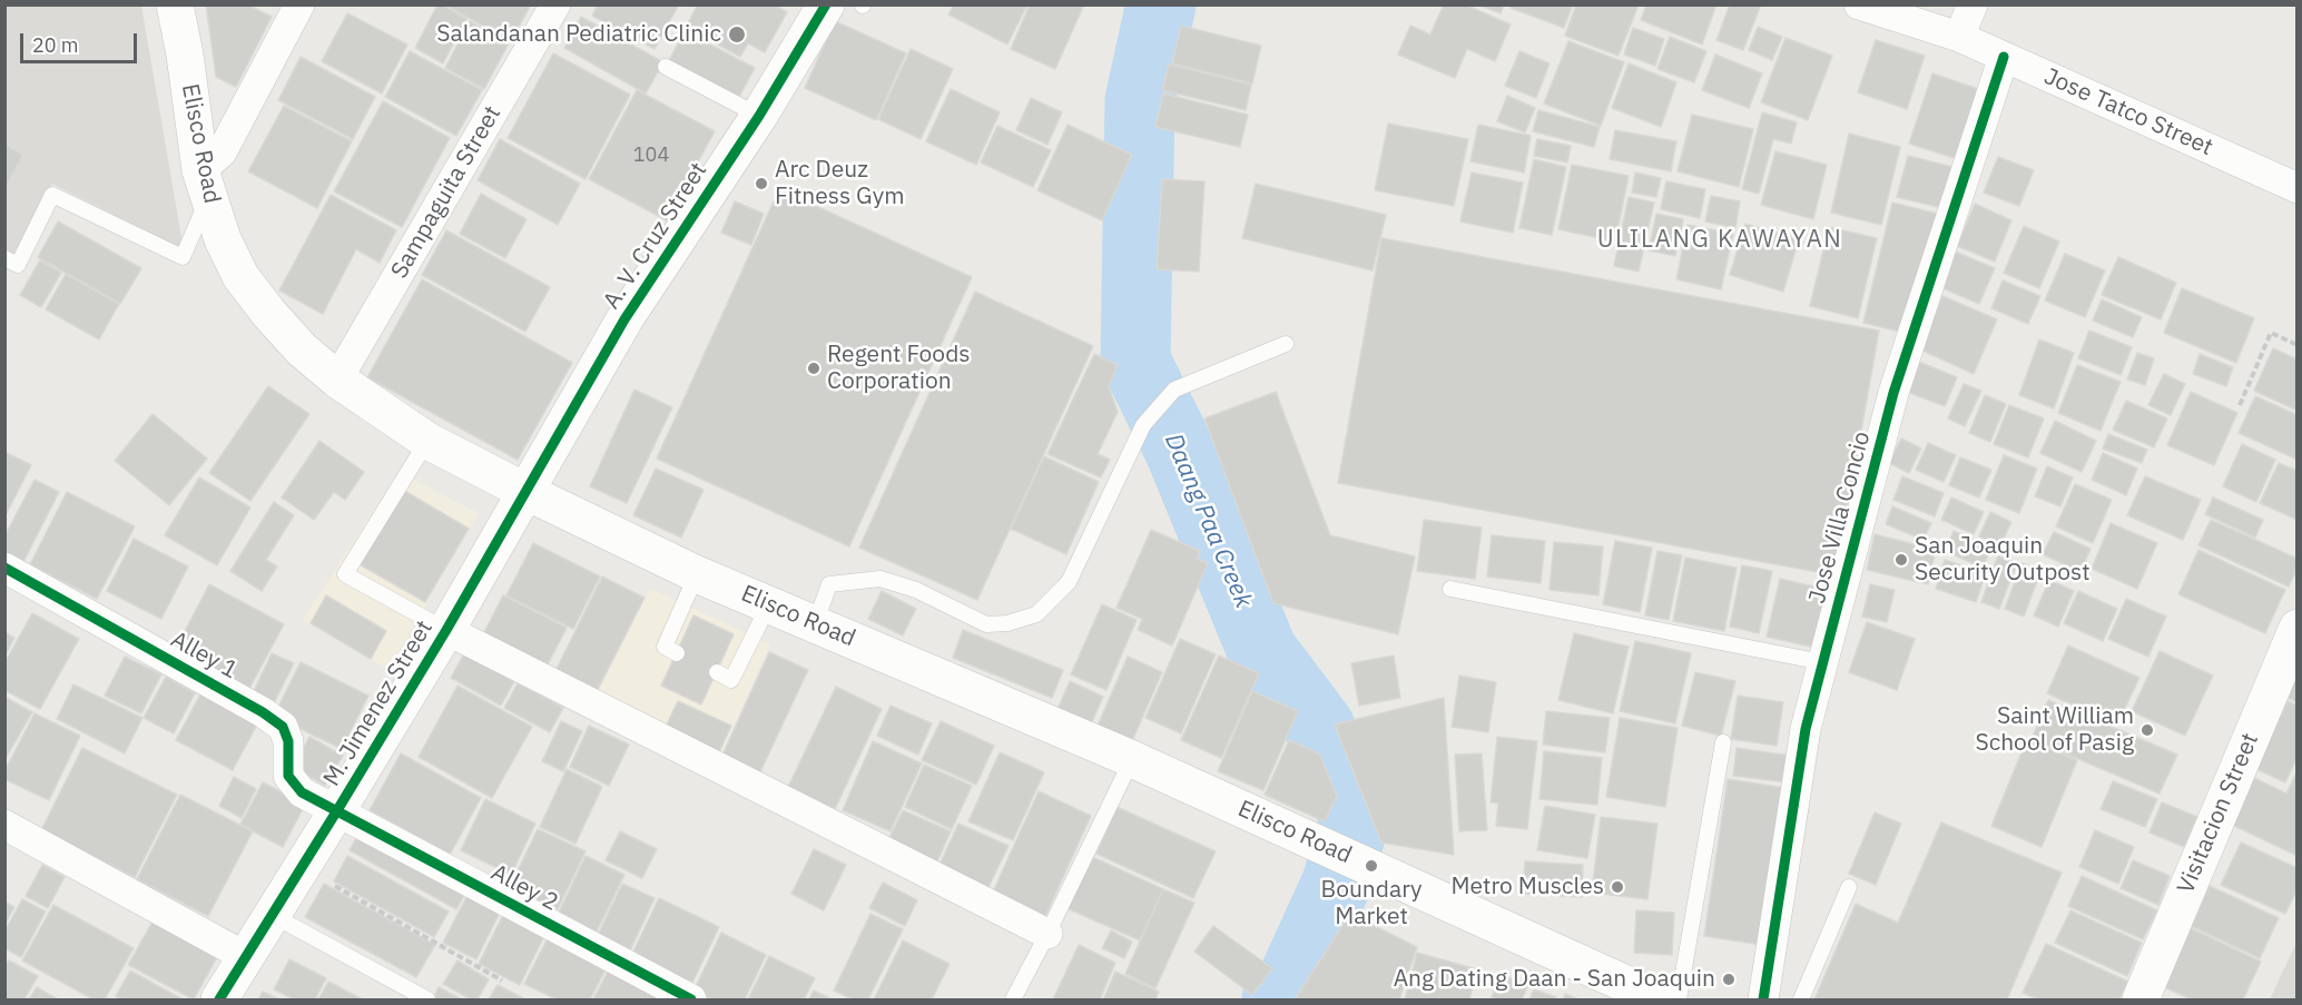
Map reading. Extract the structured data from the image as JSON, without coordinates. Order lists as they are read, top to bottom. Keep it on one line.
{"streets":{"main road":["Elisco Road","A. V. Cruz Street","M. Jimenez Street","Visitacion Street"],"street":["Jose Tatco Street","Sampaguita Street","Jose Villa Concio","Alley 1","Alley 2"]},"crossings":[["Jose Tatco Street","Jose Villa Concio"],["Elisco Road","Sampaguita Street"],["Elisco Road","A. V. Cruz Street"],["Elisco Road","M. Jimenez Street"],["A. V. Cruz Street","M. Jimenez Street"],["Alley 1","M. Jimenez Street"],["Alley 1","Alley 2"],["M. Jimenez Street","Alley 2"]],"districts":["ULILANG KAWAYAN"],"water":["Daang Paa Creek"],"places":["Salandanan Pediatric Clinic","Arc Deuz Fitness Gym","Regent Foods Corporation","San Joaquin Security Outpost","Saint William School of Pasig","Boundary Market","Metro Muscles","Ang Dating Daan - San Joaquin"],"house_numbers":["104"],"scale_bar":"20 m"}
